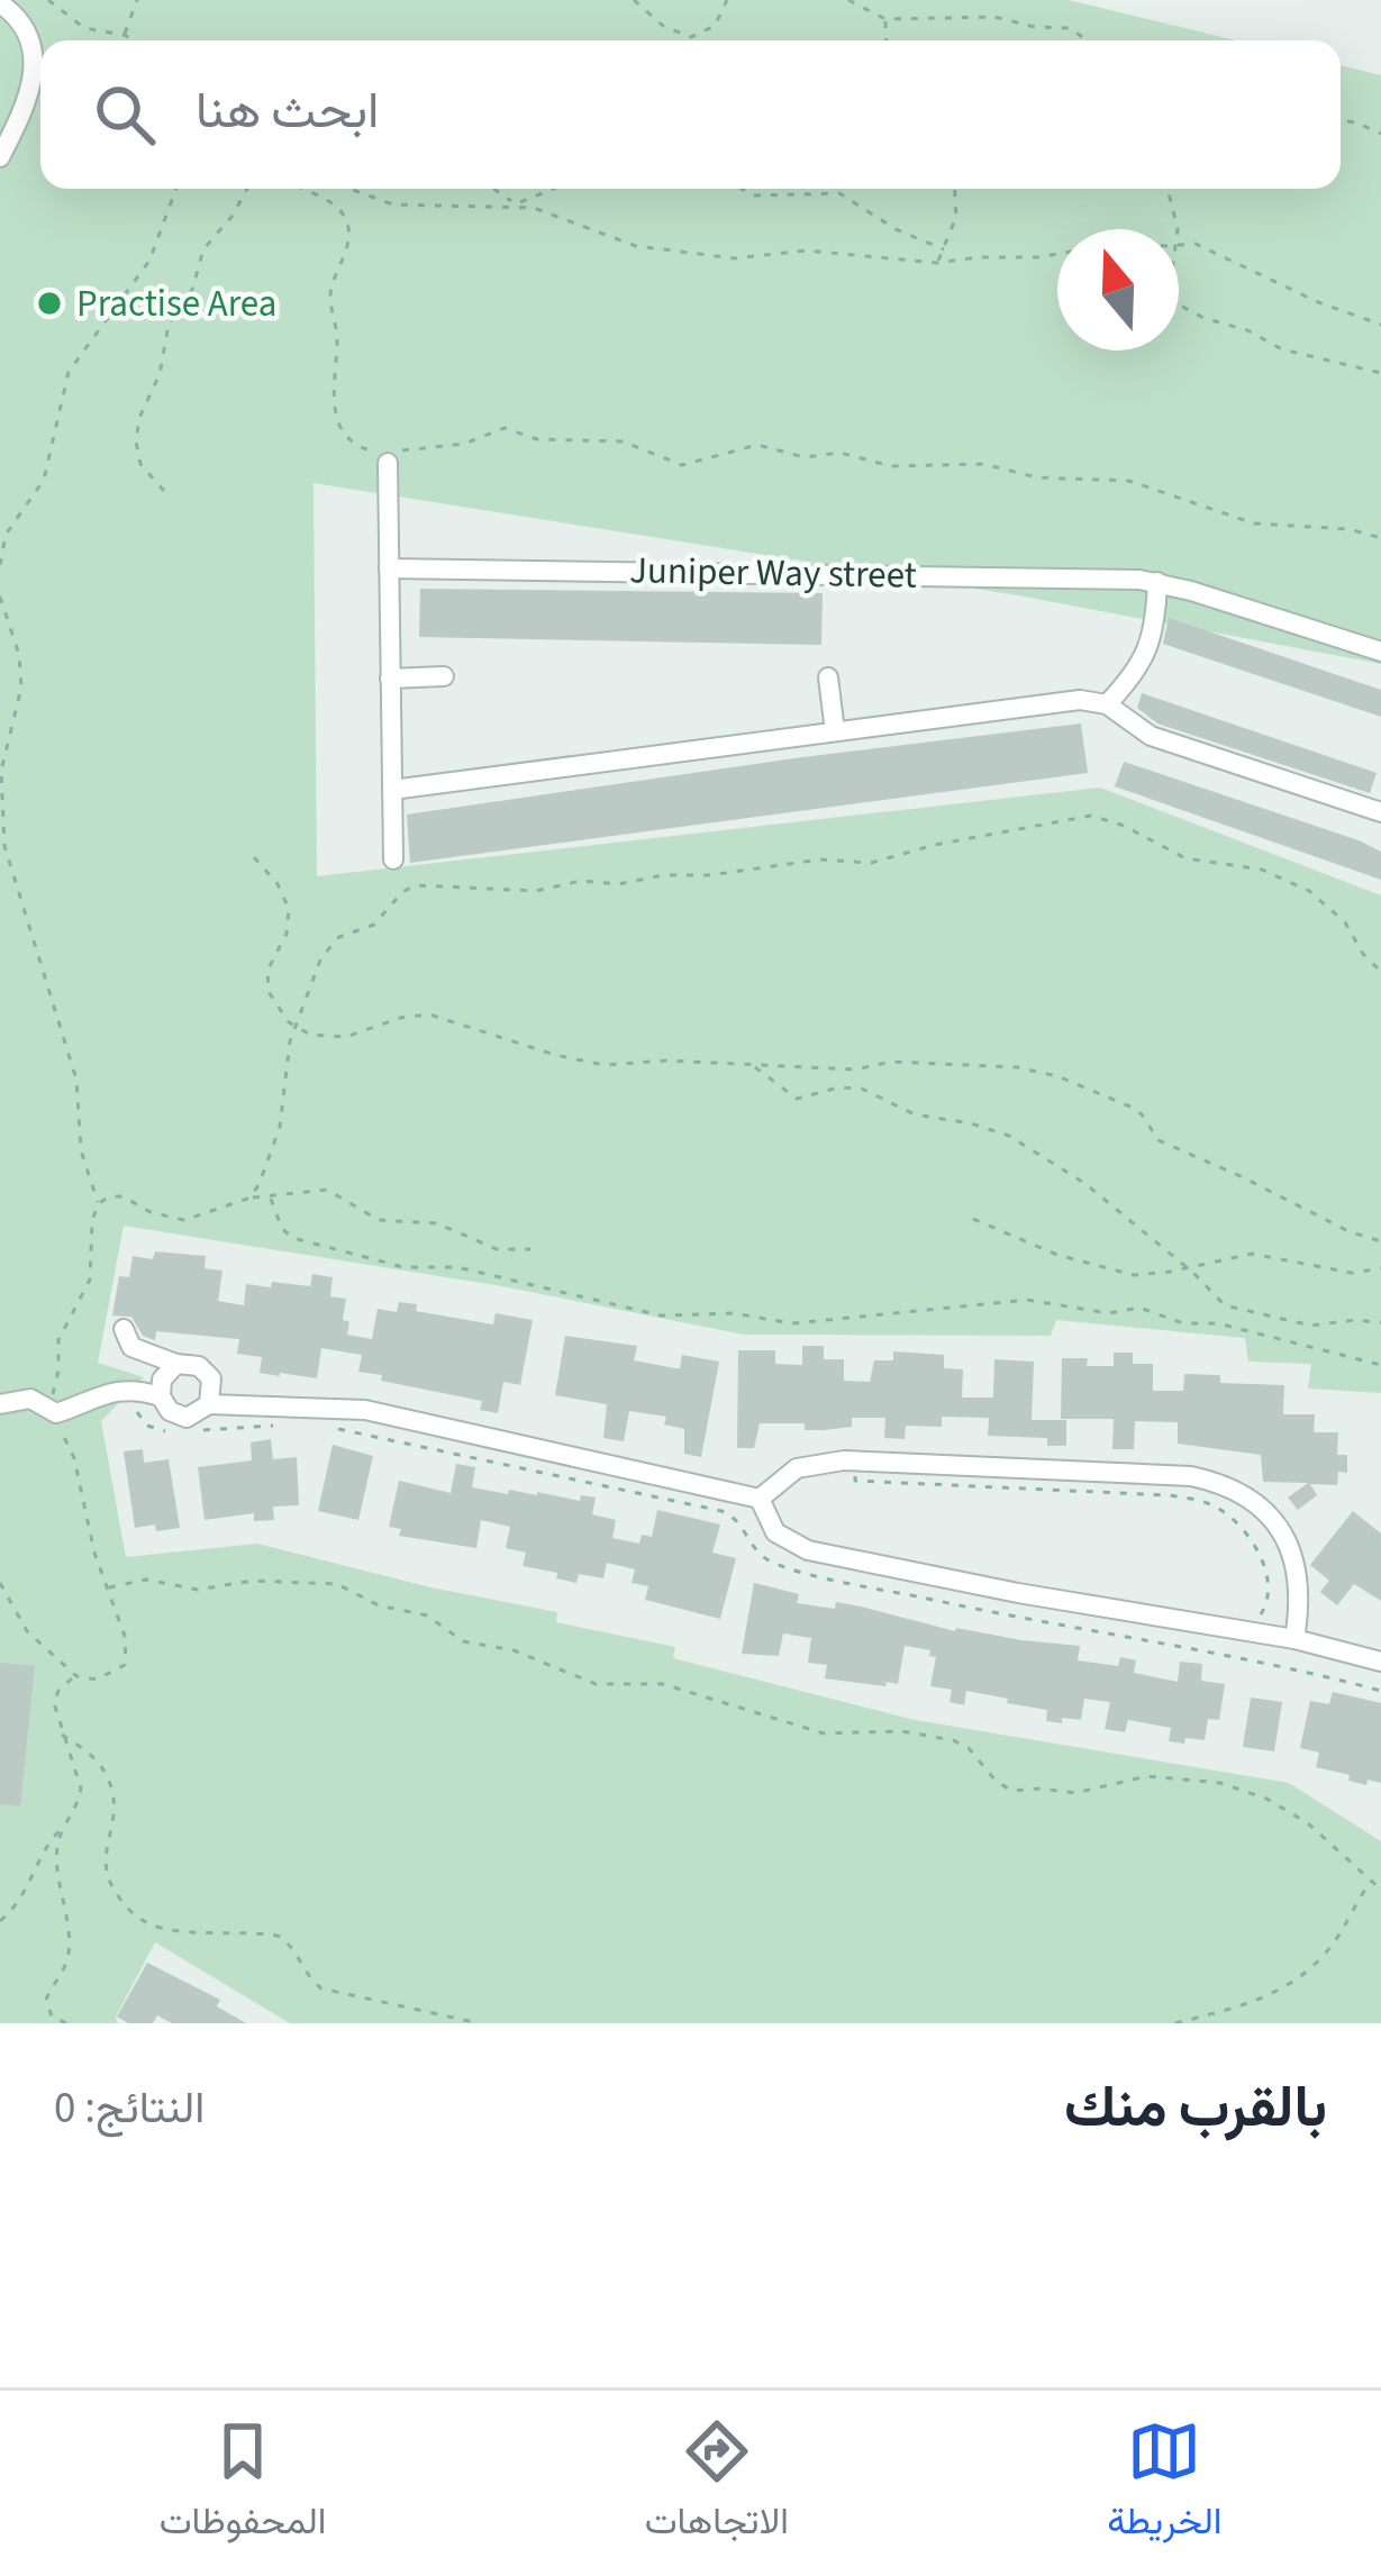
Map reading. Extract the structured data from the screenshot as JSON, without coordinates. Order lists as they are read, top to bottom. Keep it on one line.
{"streets":{"street":["Juniper Way street"]},"places":["Practise Area"],"north":"top","page":{"search":"ابحث هنا","heading":["بالقرب منك","النتائج: 0"],"nav":["الخريطة","الاتجاهات","المحفوظات"]}}
